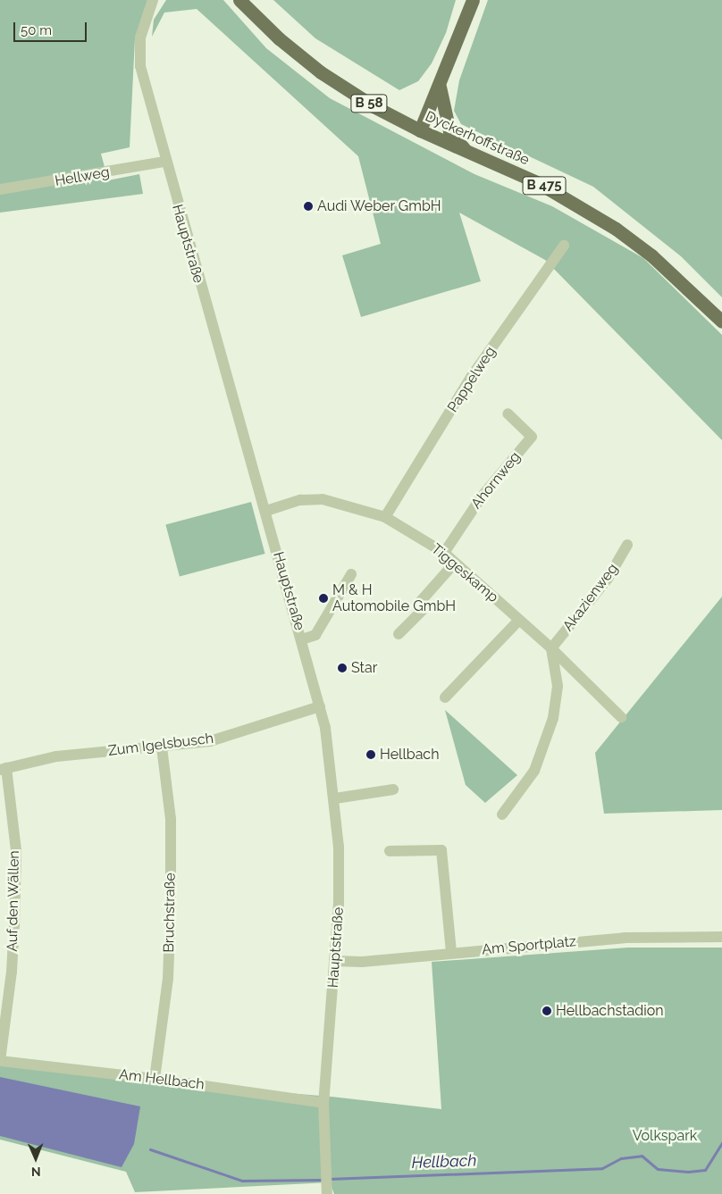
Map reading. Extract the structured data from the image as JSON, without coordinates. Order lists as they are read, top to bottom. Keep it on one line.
{"streets":{"main road":["B 58","Dyckerhoffstraße","B 475"],"street":["Hellweg","Hauptstraße","Pappelweg","Ahornweg","Tiggeskamp","Akazienweg","Zum Igelsbusch","Auf den Wällen","Bruchstraße","Am Sportplatz","Am Hellbach"]},"crossings":[["Hellweg","Hauptstraße"],["Hauptstraße","Tiggeskamp"],["Hauptstraße","Zum Igelsbusch"],["Hauptstraße","Am Sportplatz"],["Hauptstraße","Am Hellbach"],["Pappelweg","Tiggeskamp"],["Ahornweg","Tiggeskamp"],["Tiggeskamp","Akazienweg"],["Zum Igelsbusch","Auf den Wällen"],["Zum Igelsbusch","Bruchstraße"],["Auf den Wällen","Am Hellbach"],["Bruchstraße","Am Hellbach"]],"water":["Hellbach"],"parks":["Volkspark"],"places":["Audi Weber GmbH","M & H Automobile GmbH","Star","Hellbach","Hellbachstadion"],"scale_bar":"50 m","north":"bottom"}
